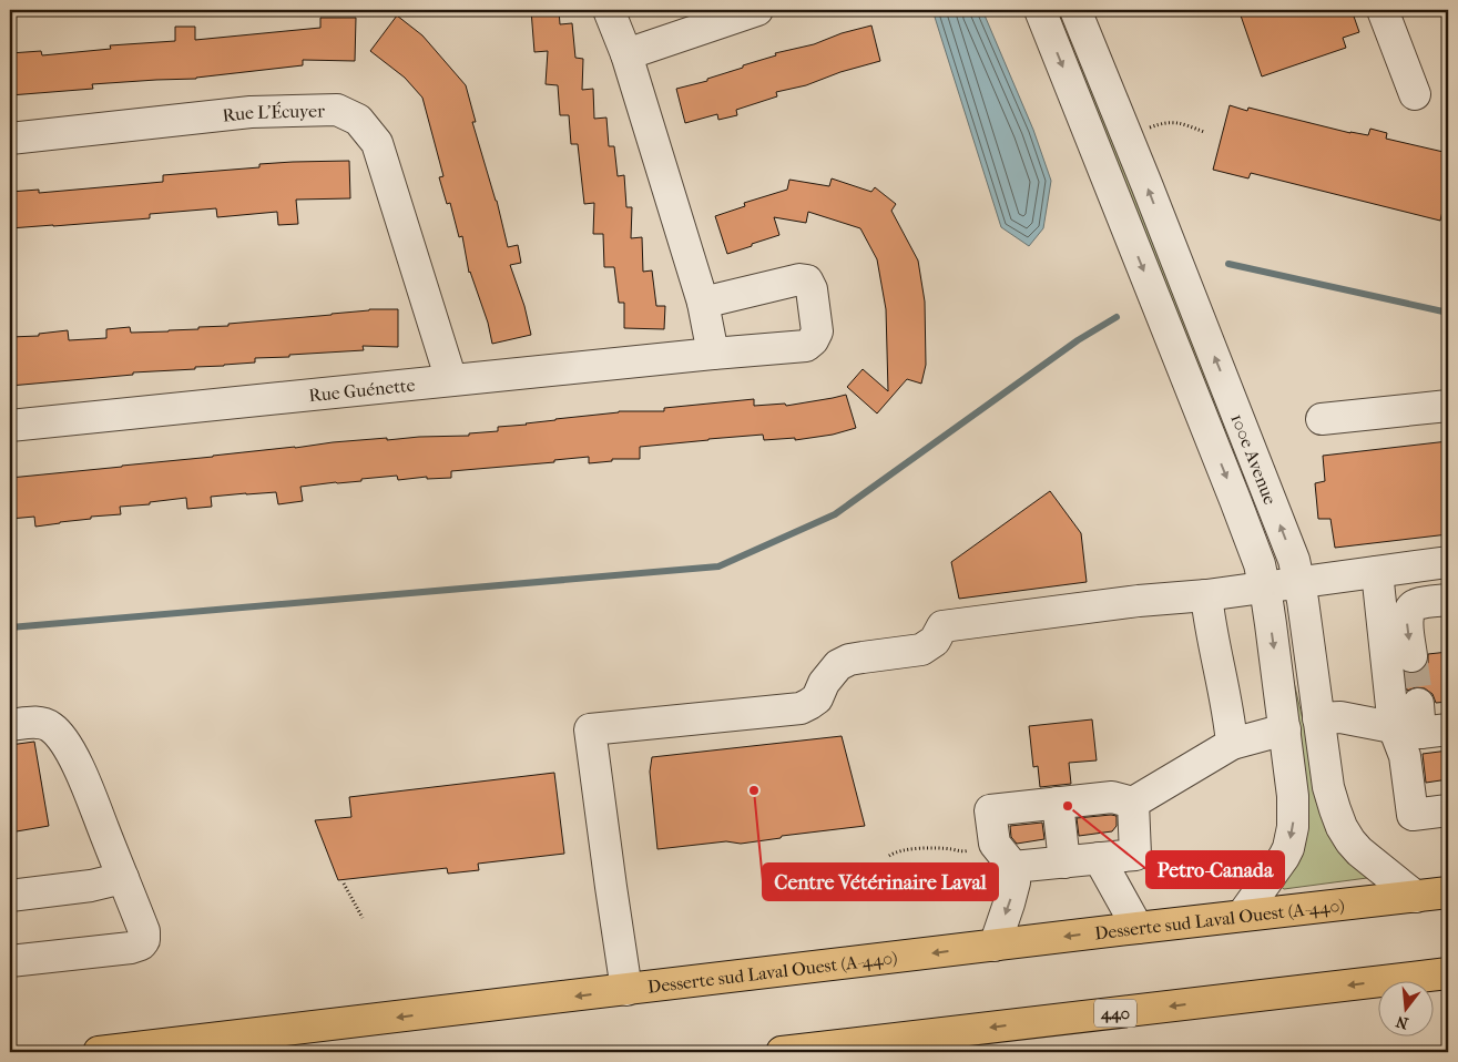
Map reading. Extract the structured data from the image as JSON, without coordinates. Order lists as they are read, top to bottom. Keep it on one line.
{"streets":{"main road":["Desserte sud Laval Ouest (A-440)","440"],"street":["Rue L'Écuyer","Rue Guénette","100e Avenue"]},"crossings":[["Rue L'Écuyer","Rue Guénette"],["100e Avenue","Desserte sud Laval Ouest (A-440)"]],"places":["Centre Vétérinaire Laval","Petro-Canada"],"north":"bottom"}
